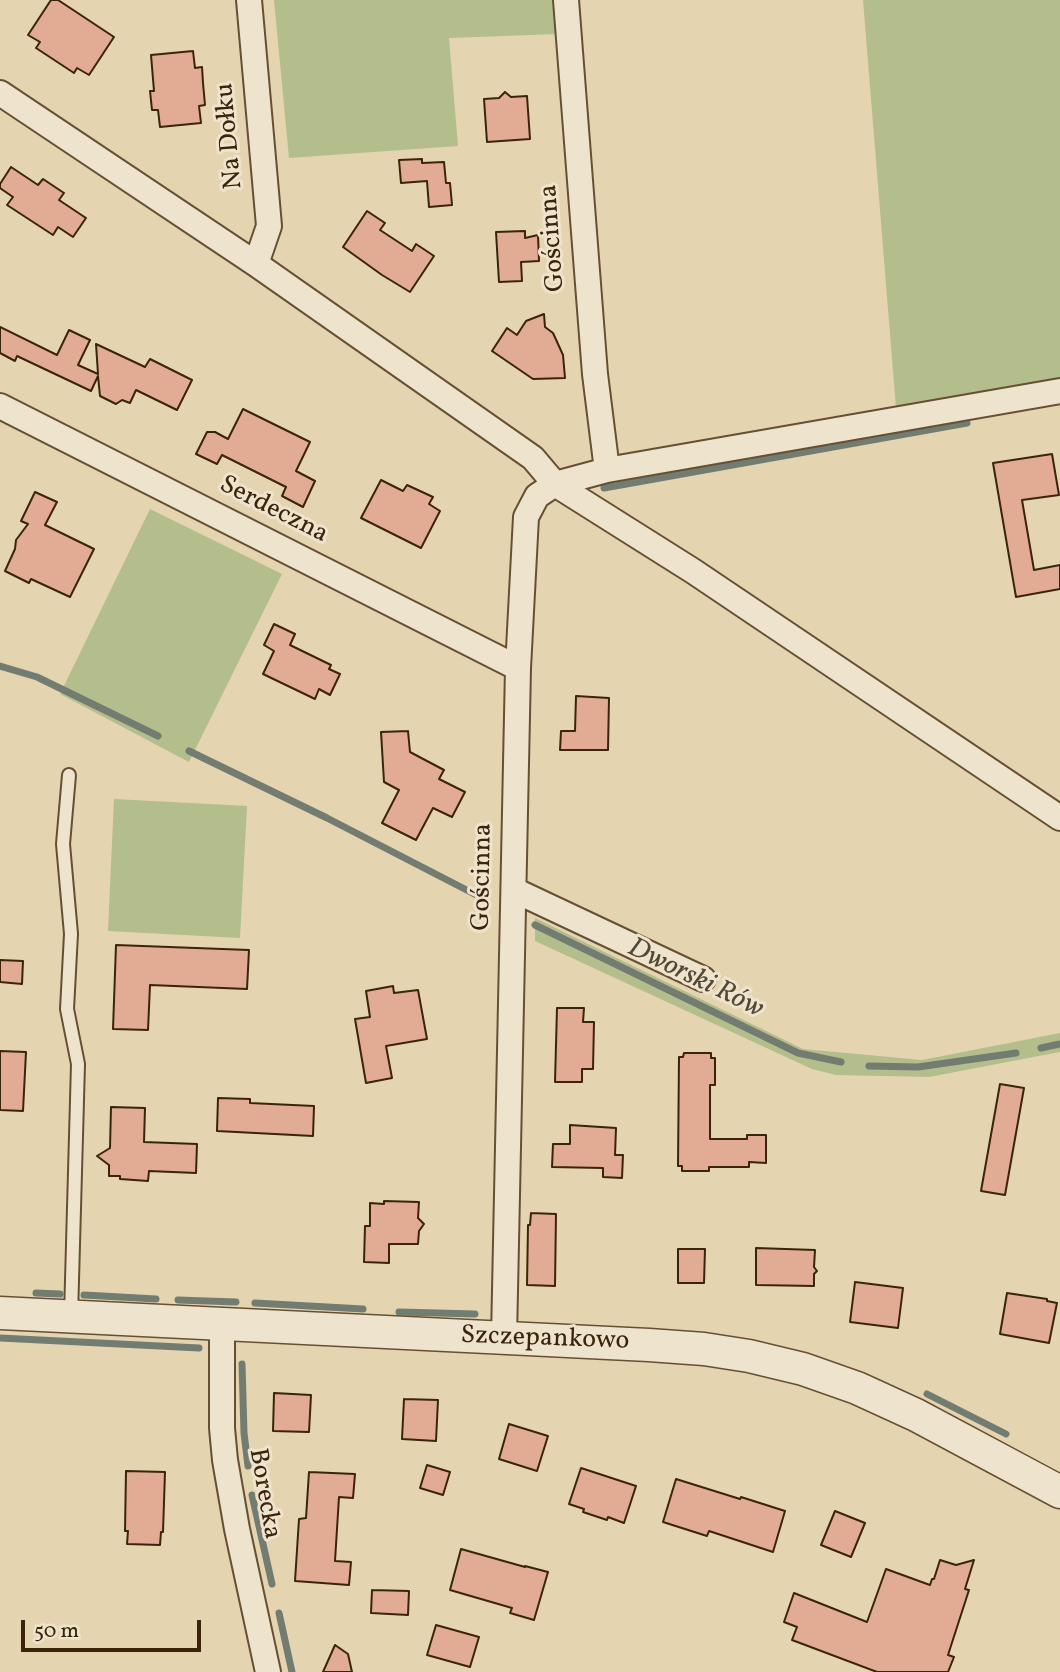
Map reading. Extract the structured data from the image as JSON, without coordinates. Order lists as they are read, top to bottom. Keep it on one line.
{"streets":{"street":["Na Dołku","Gościnna","Serdeczna","Szczepankowo","Borecka"]},"crossings":[["Gościnna","Serdeczna"],["Gościnna","Szczepankowo"],["Szczepankowo","Borecka"]],"water":["Dworski Rów"],"scale_bar":"50 m"}
